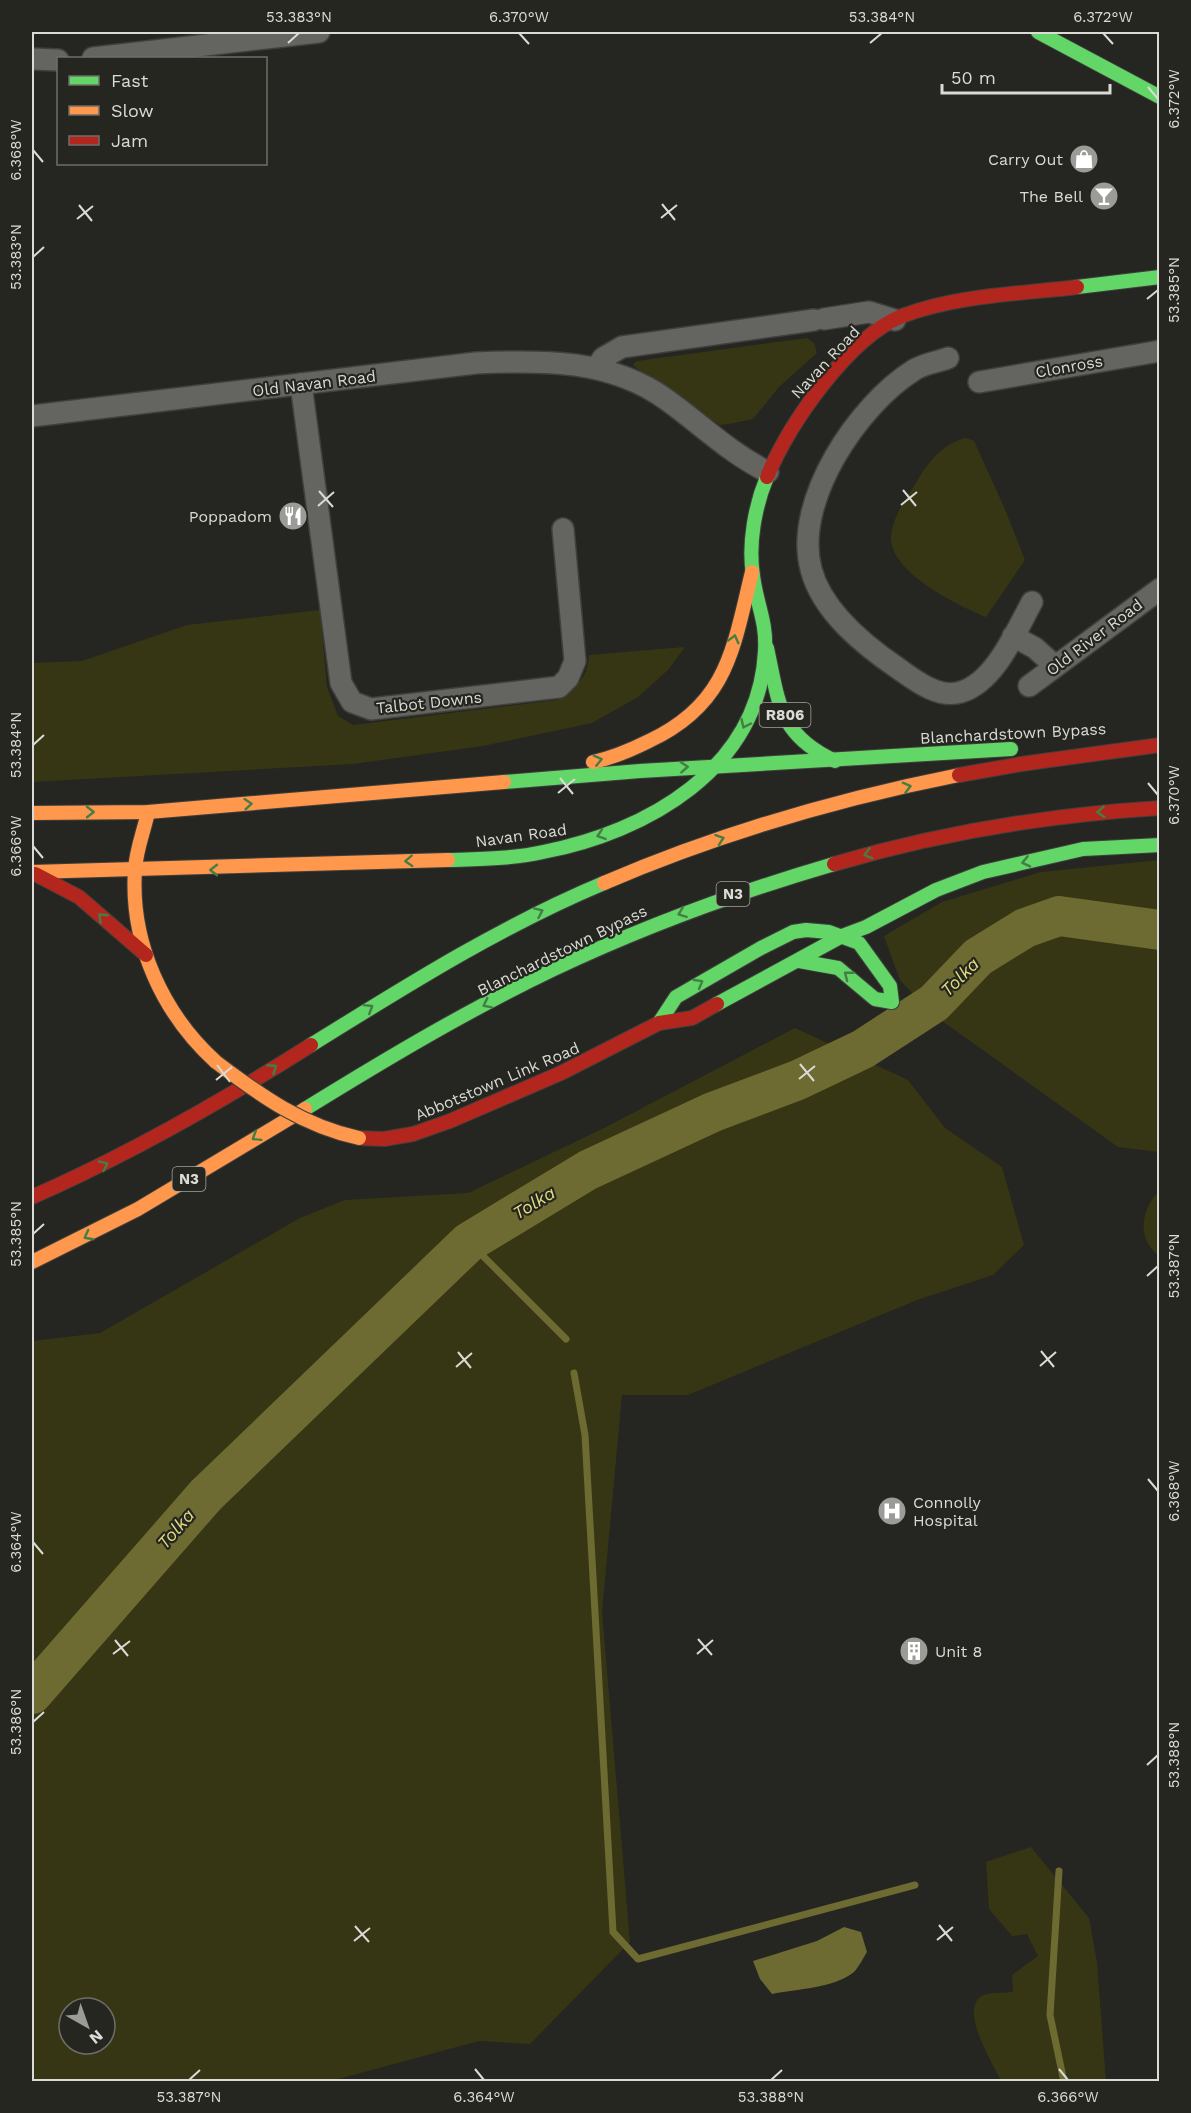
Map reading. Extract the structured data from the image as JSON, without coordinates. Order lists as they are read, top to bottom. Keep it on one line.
{"streets":{"main road":["Navan Road","R806","Blanchardstown Bypass","N3","Abbotstown Link Road"],"street":["Clonross","Old Navan Road","Old River Road","Talbot Downs"]},"crossings":[["Navan Road","Old Navan Road"],["Navan Road","R806"],["Navan Road","Blanchardstown Bypass"],["Navan Road","Abbotstown Link Road"],["Old Navan Road","Talbot Downs"],["R806","Blanchardstown Bypass"]],"water":["Tolka"],"places":{"shop":["Carry Out"],"bar":["The Bell"],"restaurant":["Poppadom"],"hospital":["Connolly Hospital"],"building":["Unit 8"]},"legend":["Fast","Slow","Jam"],"scale_bar":"50 m","north":"bottom right","coordinates":["53.383°N","6.370°W","53.384°N","6.372°W","6.368°W","53.385°N","6.366°W","53.387°N","6.364°W","53.386°N","53.388°N"]}
